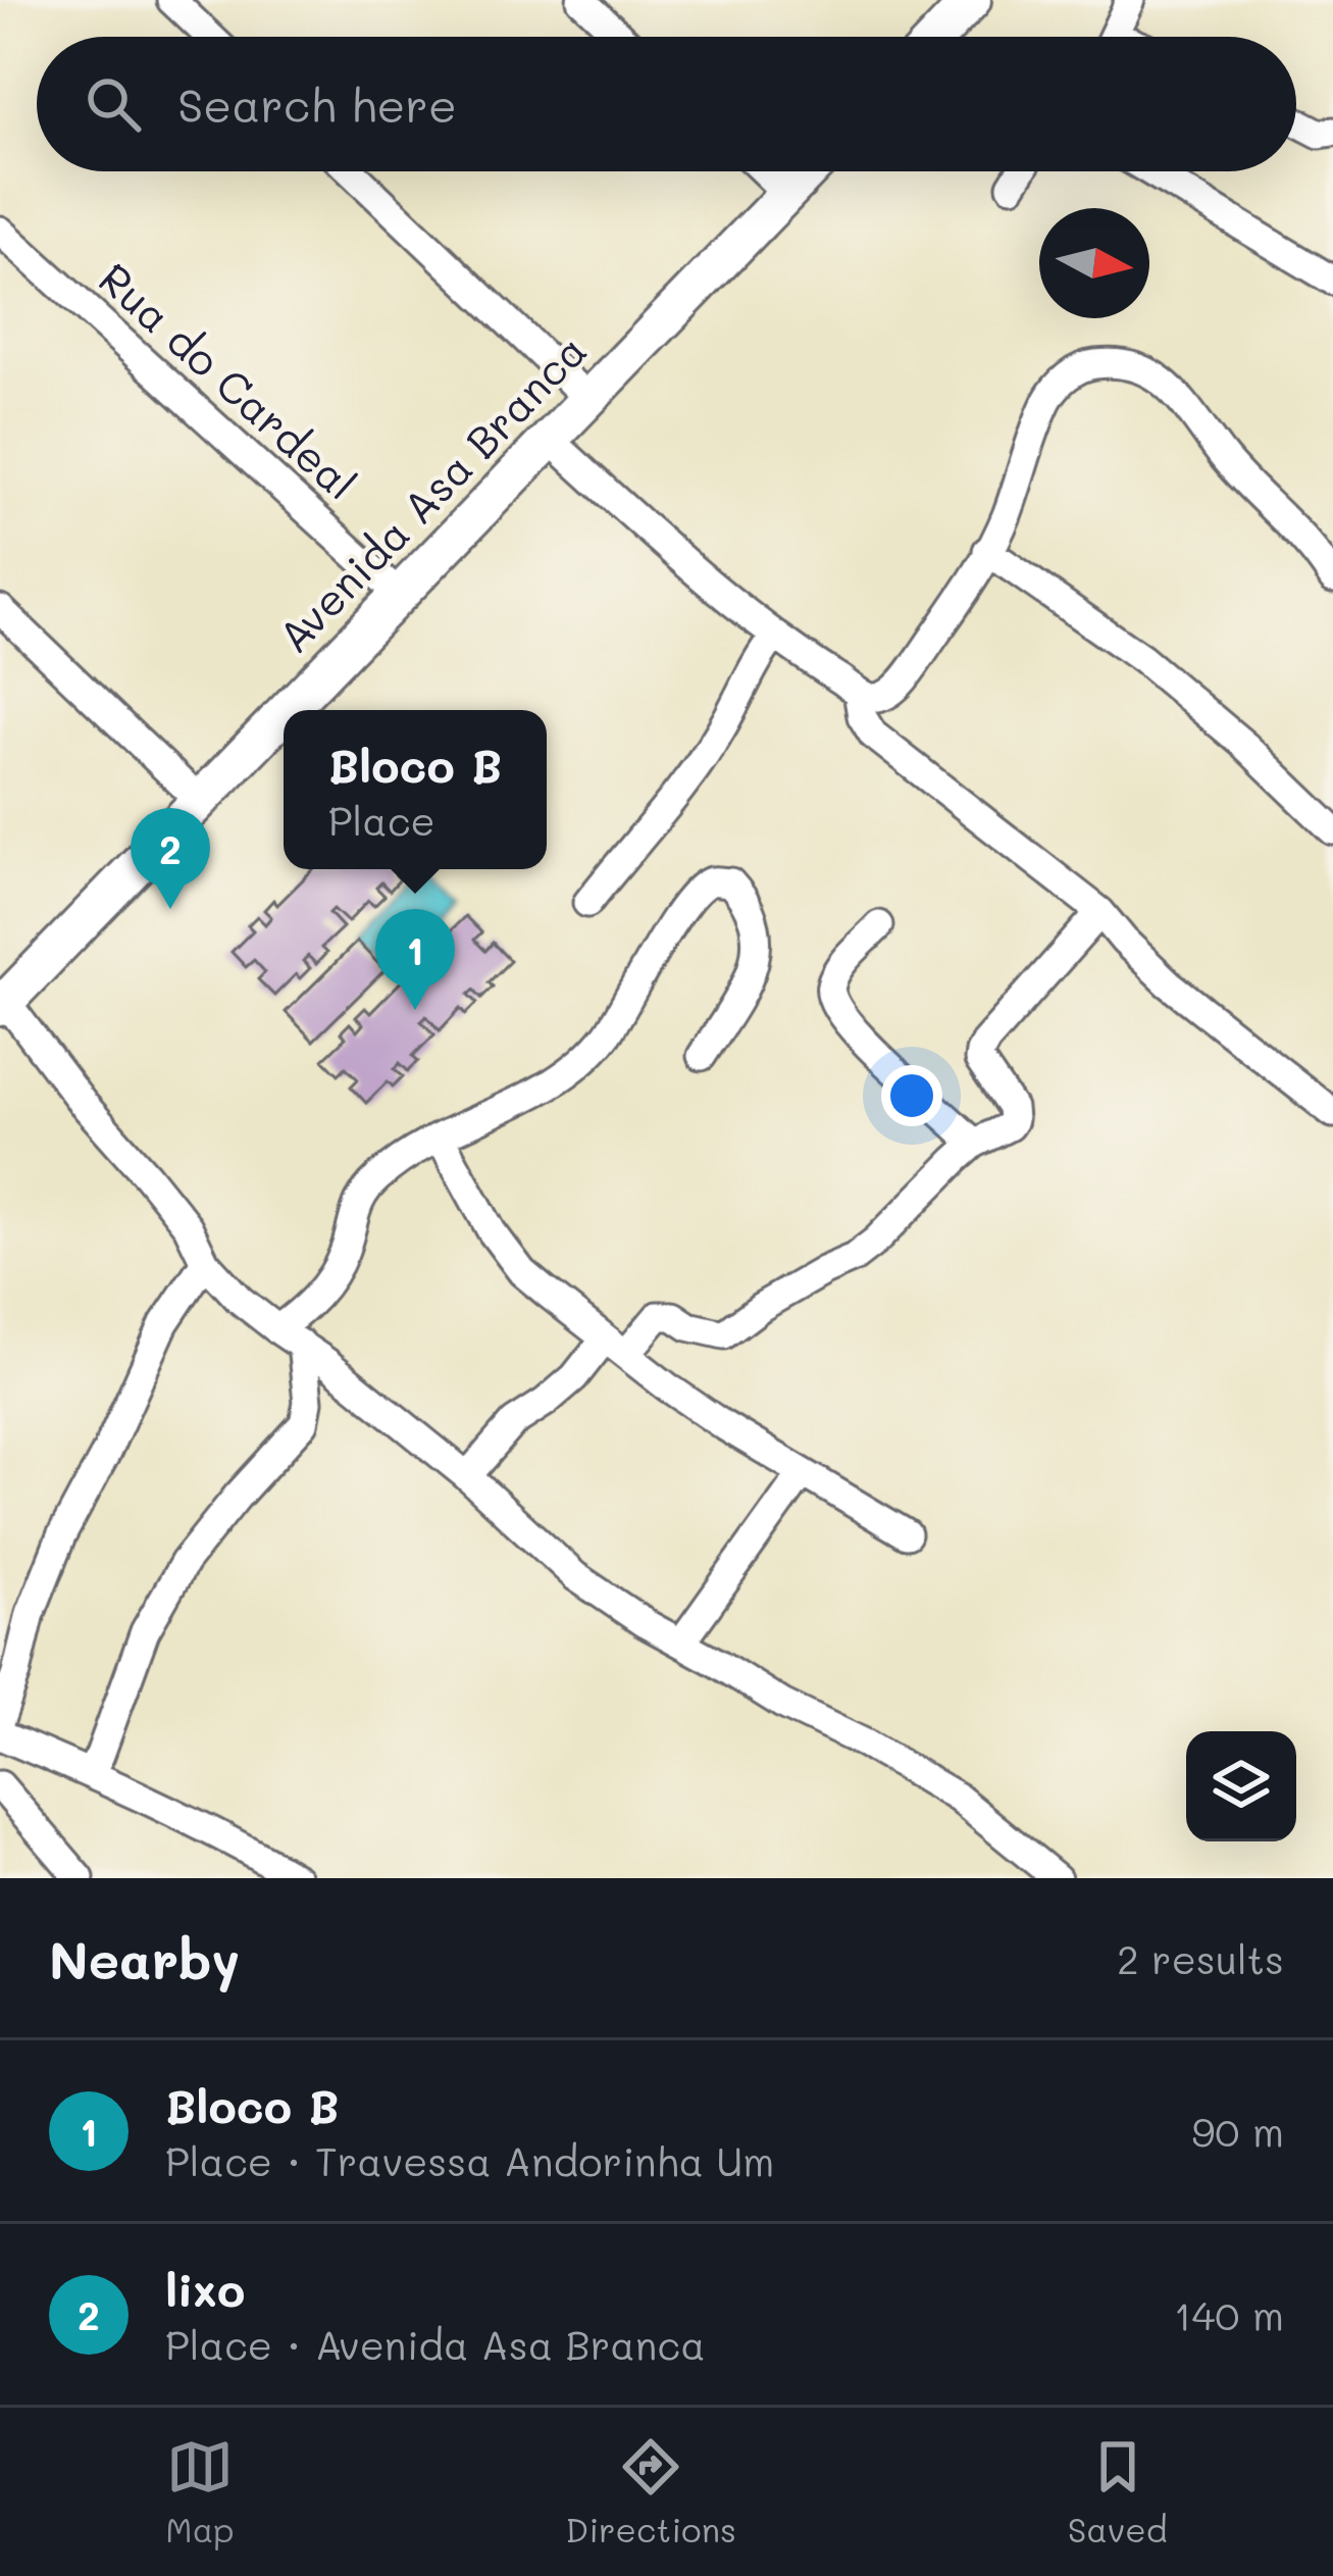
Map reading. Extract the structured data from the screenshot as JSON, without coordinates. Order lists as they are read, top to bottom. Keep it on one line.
{"streets":{"street":["Rua do Cardeal","Avenida Asa Branca"]},"crossings":[["Rua do Cardeal","Avenida Asa Branca"]],"north":"right","page":{"search":"Search here","popup":["Bloco B","Place"],"pins":["2","1"],"heading":["Nearby","2 results"],"list":[{"mark":"1","name":"Bloco B","note":"Place · Travessa Andorinha Um","value":"90 m"},{"mark":"2","name":"lixo","note":"Place · Avenida Asa Branca","value":"140 m"}],"nav":["Map","Directions","Saved"]}}
